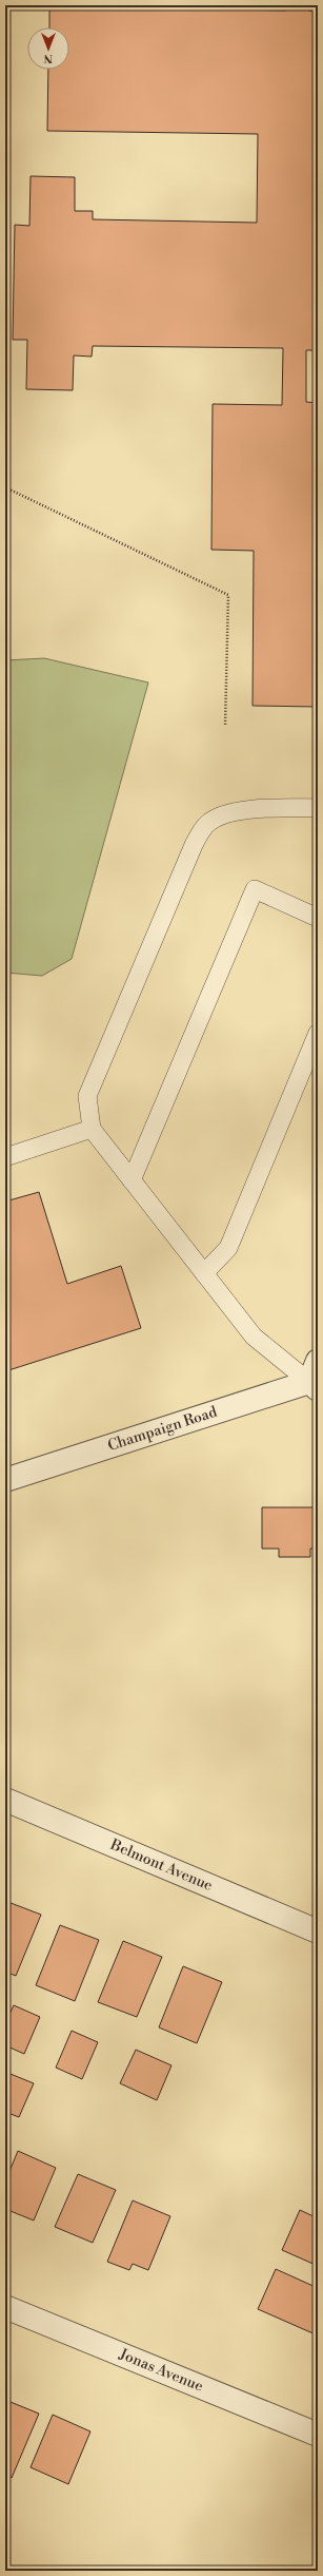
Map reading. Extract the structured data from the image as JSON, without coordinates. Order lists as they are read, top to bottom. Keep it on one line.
{"streets":{"street":["Champaign Road","Belmont Avenue","Jonas Avenue"]},"north":"bottom"}
